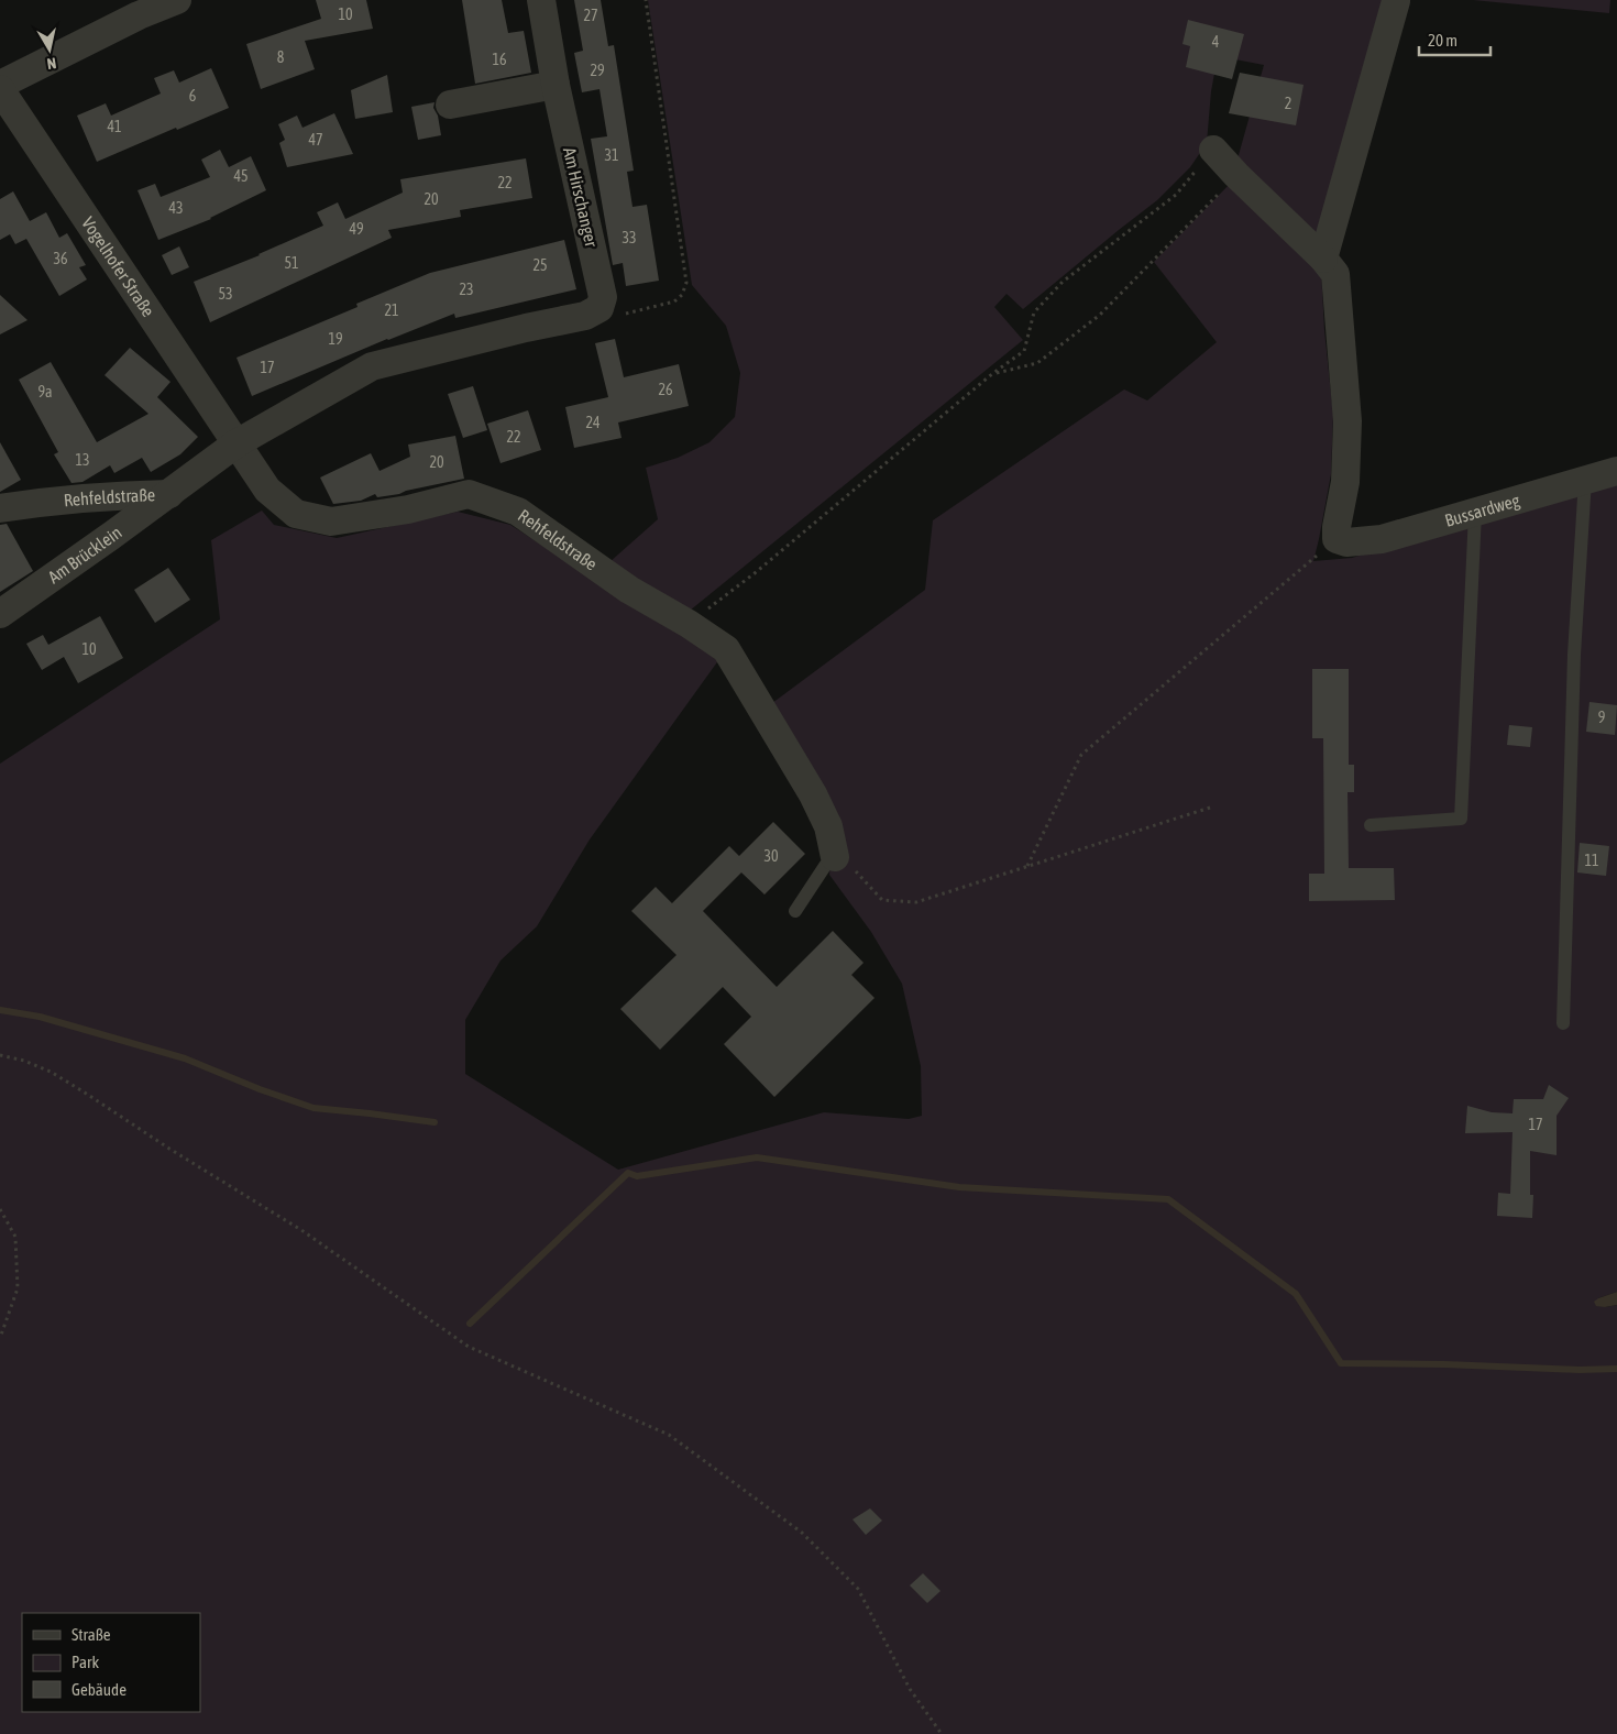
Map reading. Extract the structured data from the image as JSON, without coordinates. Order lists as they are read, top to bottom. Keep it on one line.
{"streets":{"street":["Am Hirschanger","Vogelhofer Straße","Rehfeldstraße","Bussardweg","Am Brücklein"]},"crossings":[["Am Hirschanger","Rehfeldstraße"],["Vogelhofer Straße","Rehfeldstraße"],["Rehfeldstraße","Am Brücklein"]],"house_numbers":["10","27","4","8","16","29","6","2","41","47","31","45","22","20","43","49","33","36","51","25","23","53","21","19","17","26","9a","24","22","13","20","10","9","30","11","17"],"legend":["Straße","Park","Gebäude"],"scale_bar":"20 m","north":"bottom"}
